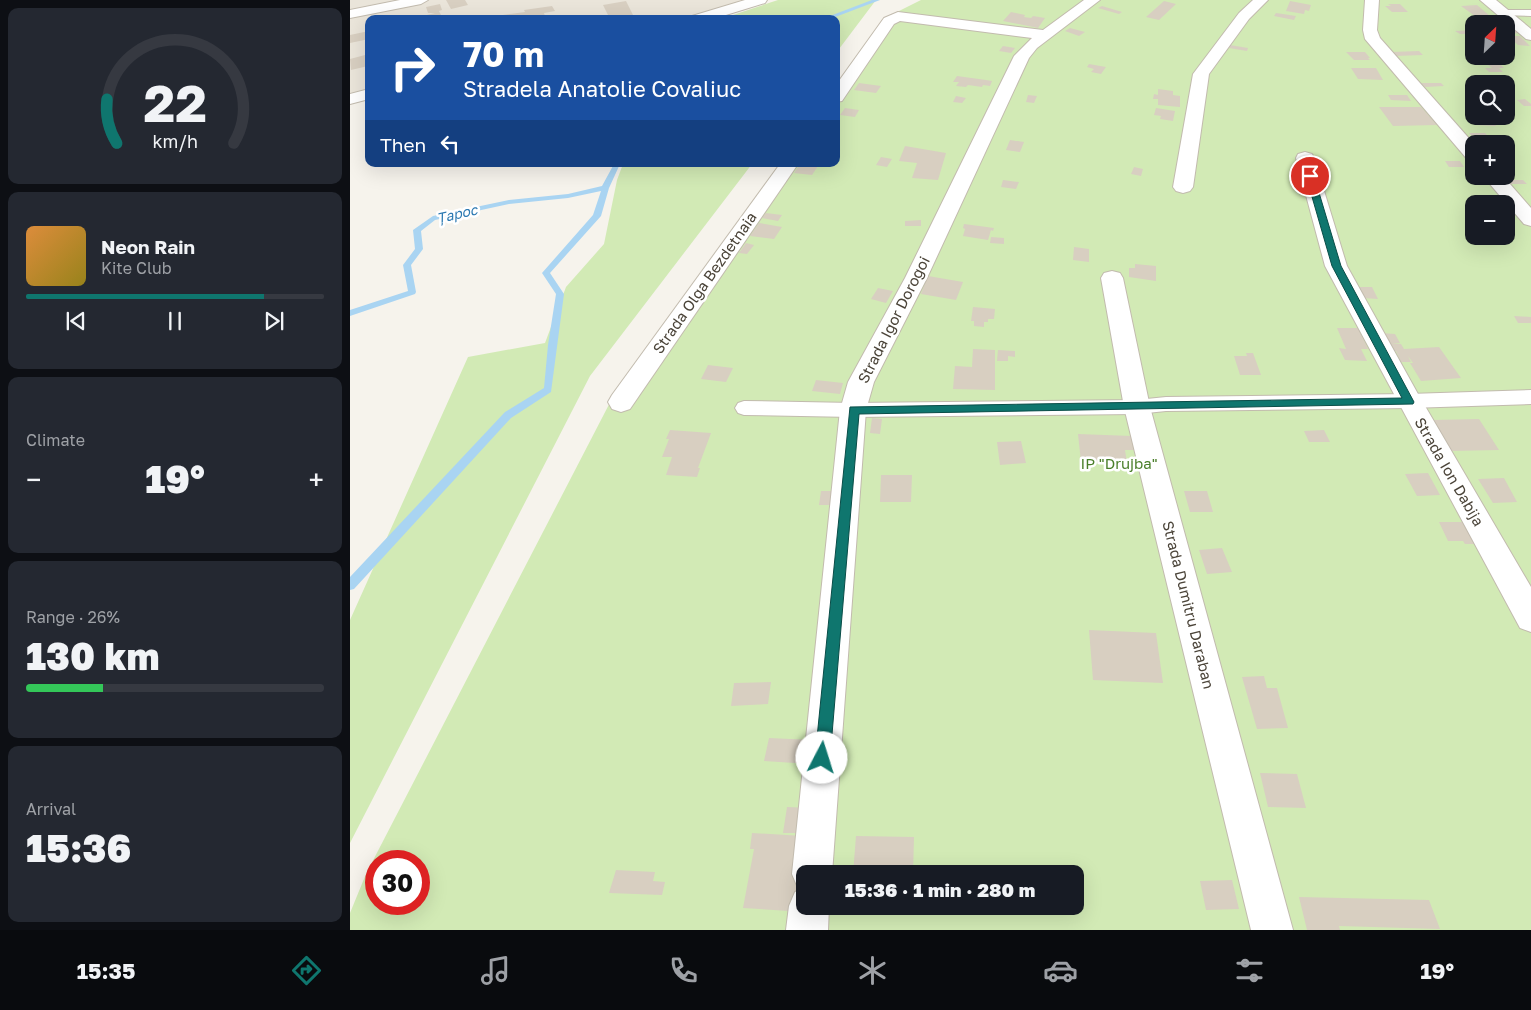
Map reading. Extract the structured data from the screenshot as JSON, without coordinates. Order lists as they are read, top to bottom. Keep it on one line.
{"streets":{"street":["Strada Olga Bezdetnaia","Strada Igor Dorogoi","Strada Ion Dabija","Strada Dumitru Daraban"]},"water":["Țapoc"],"parks":["IP \"Drujba\""],"north":"top right","page":{"map_buttons":["+","−"],"turn":["70 m","Stradela Anatolie Covaliuc"],"then":"Then","song":["Neon Rain","Kite Club"],"tile":["Climate",["Range · 26%","130 km"],["Arrival","15:36"]],"heat":["−","19°","+"],"limit":"30","trip":"15:36 · 1 min · 280 m","tabs":["15:35","19°"],"gauge":["22","km/h"]}}
